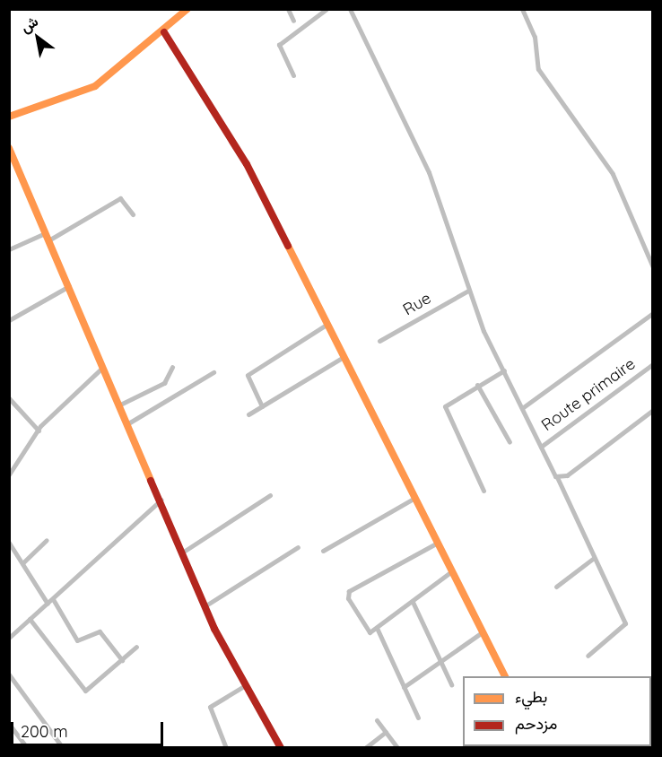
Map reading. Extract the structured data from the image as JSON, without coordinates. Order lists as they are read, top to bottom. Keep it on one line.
{"streets":{"street":["Rue","Route primaire"]},"legend":["بطيء","مزدحم"],"scale_bar":"200 m","north":"top left"}
